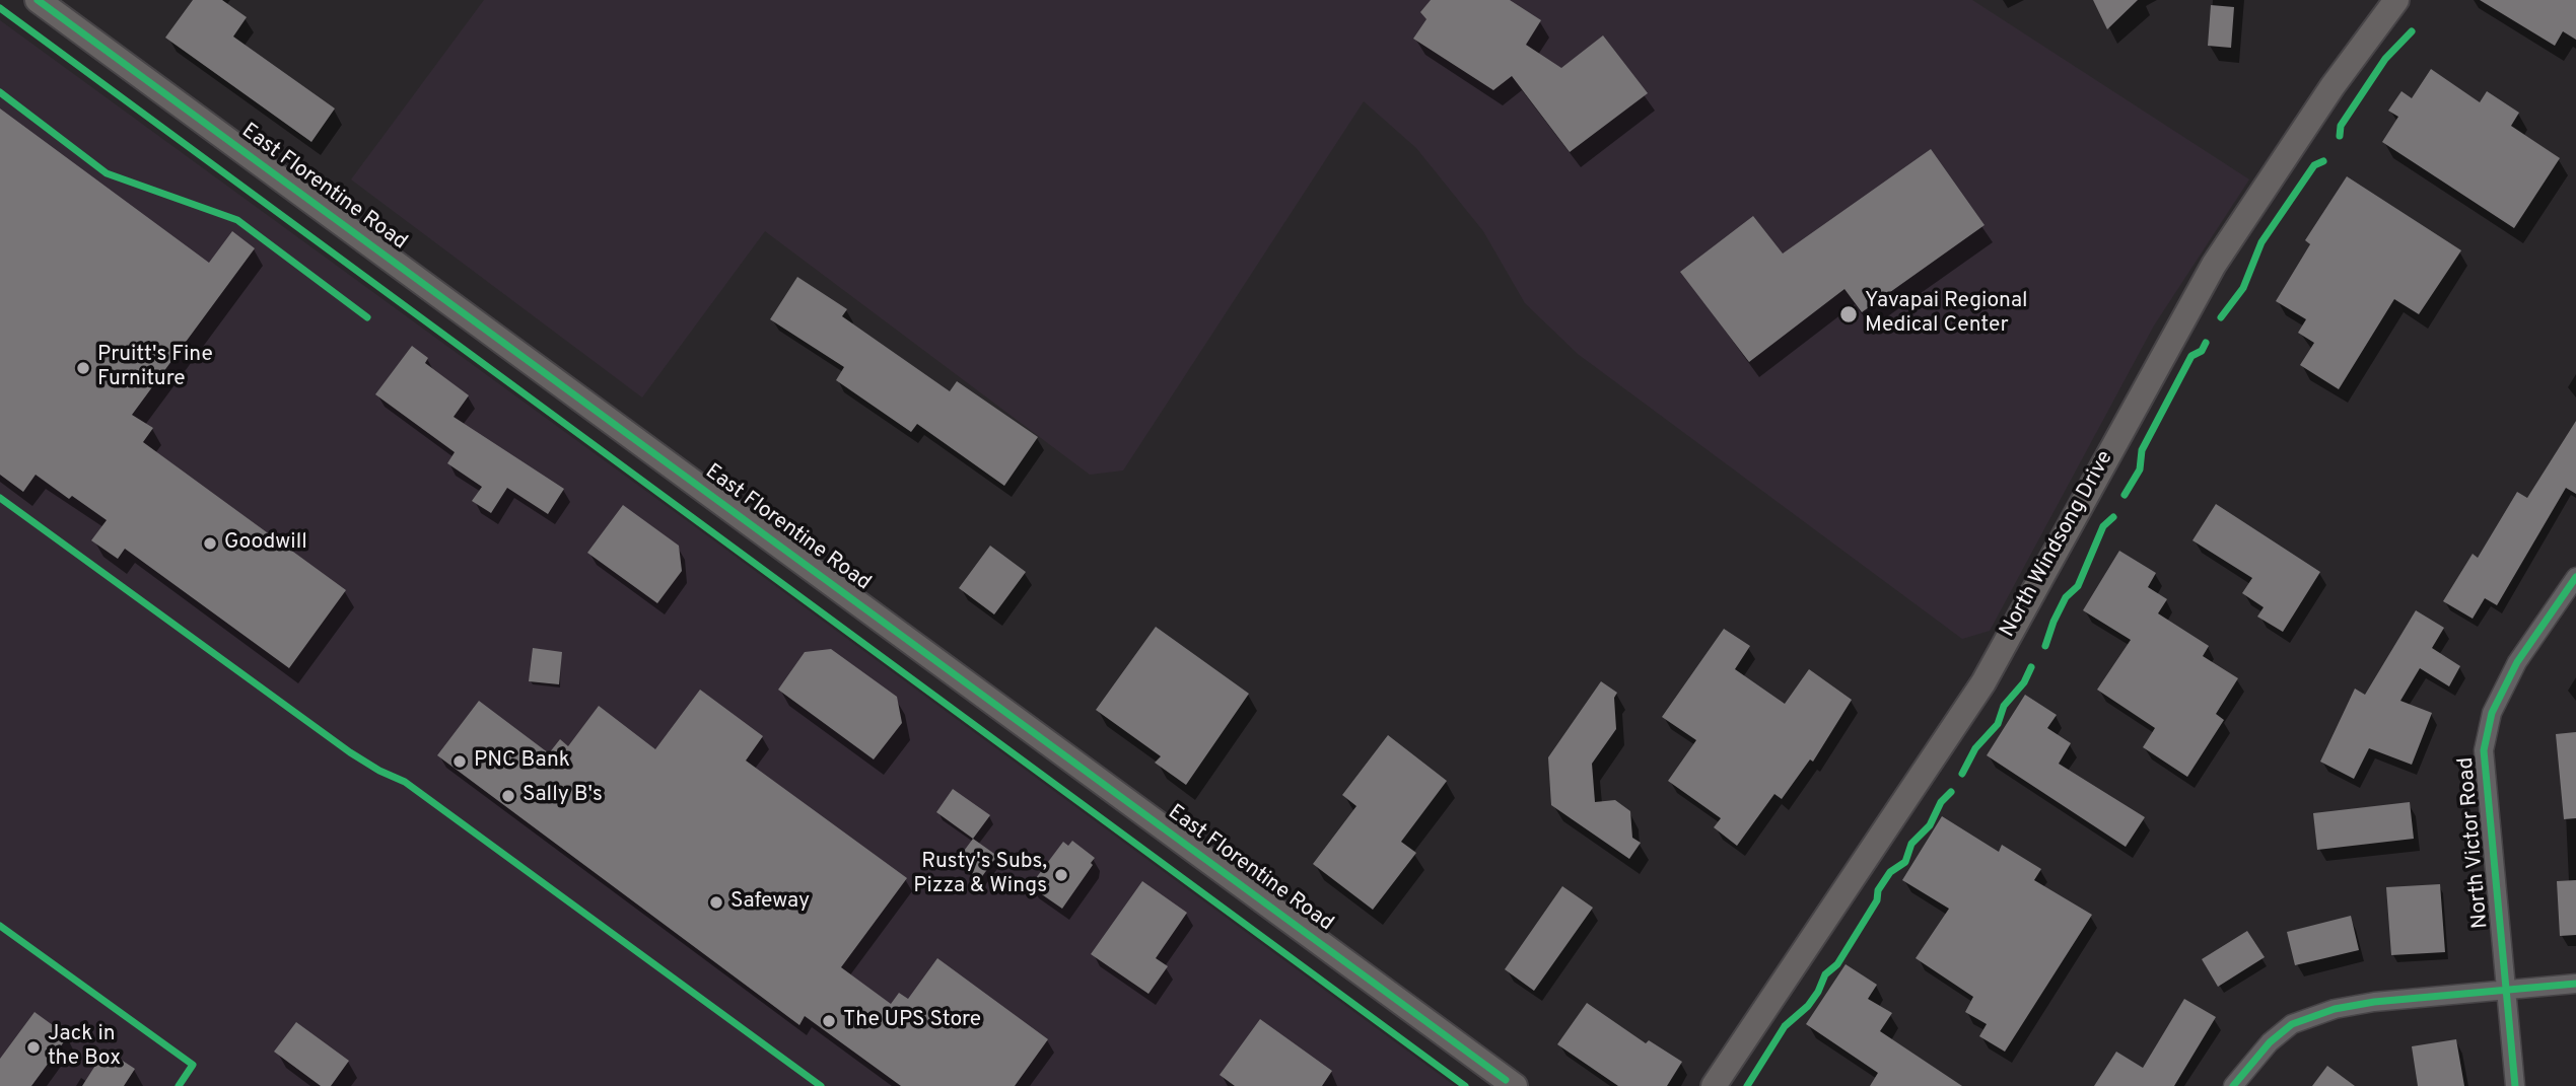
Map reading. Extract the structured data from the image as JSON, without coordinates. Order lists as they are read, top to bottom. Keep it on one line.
{"streets":{"street":["East Florentine Road","North Windsong Drive","North Victor Road"]},"places":["Yavapai Regional Medical Center","Pruitt's Fine Furniture","Goodwill","PNC Bank","Sally B's","Rusty's Subs, Pizza & Wings","Safeway","The UPS Store","Jack in the Box"]}
